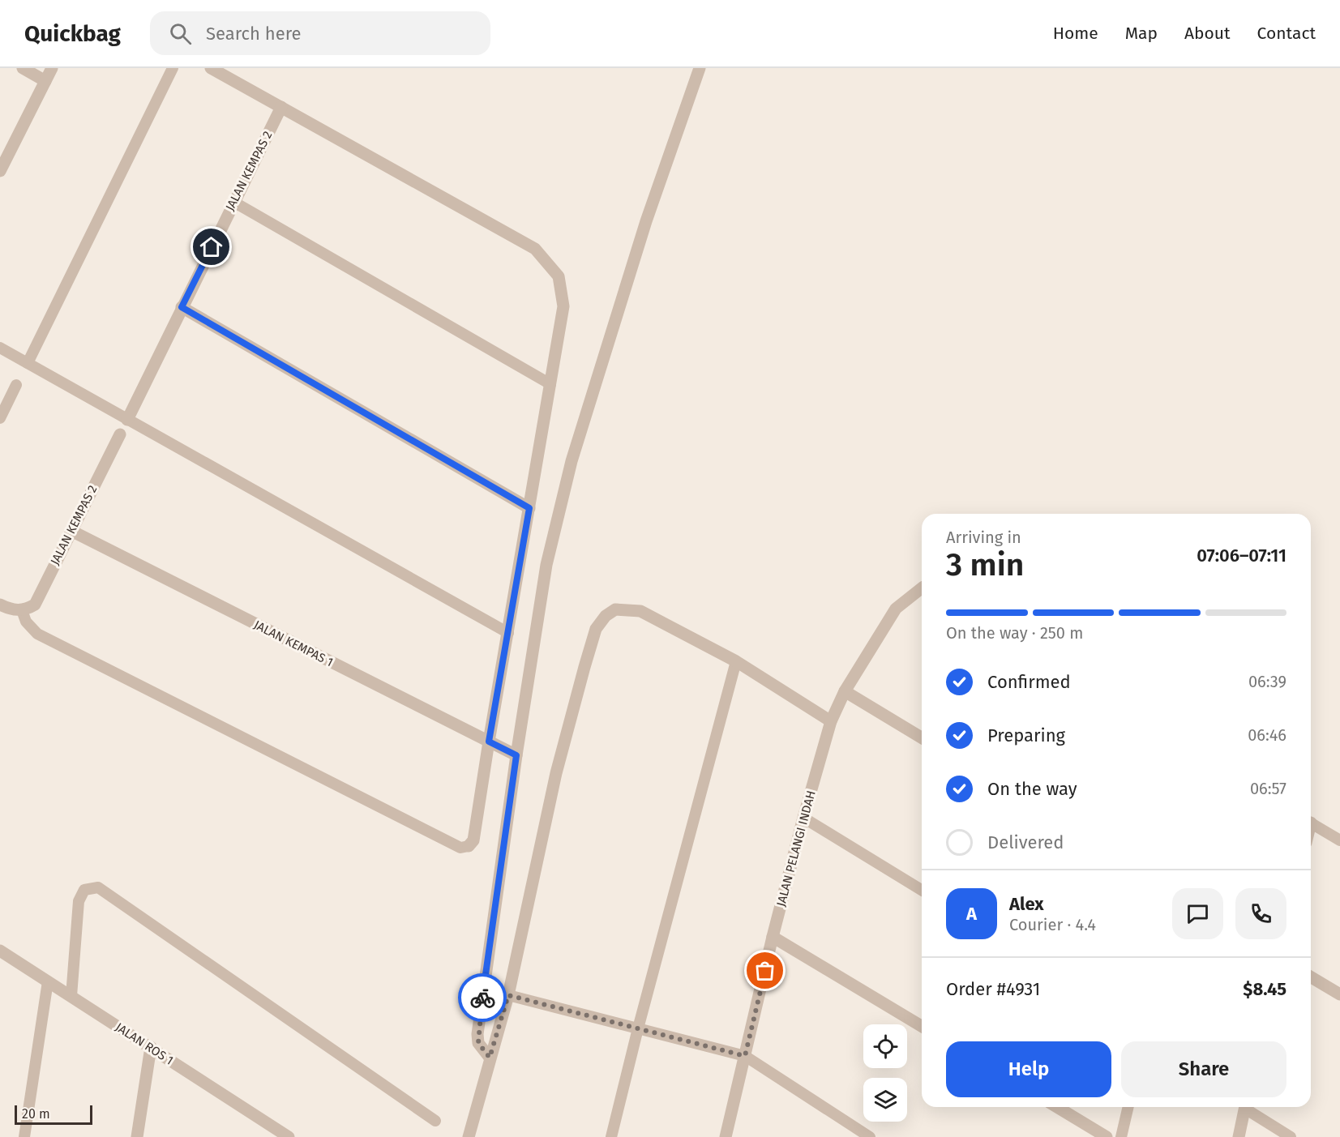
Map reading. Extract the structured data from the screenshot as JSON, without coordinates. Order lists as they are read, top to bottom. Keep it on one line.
{"streets":{"street":["JALAN KEMPAS 2","JALAN KEMPAS 1","JALAN PELANGI INDAH","JALAN ROS 1"]},"crossings":[["JALAN KEMPAS 2","JALAN KEMPAS 1"]],"scale_bar":"20 m","page":{"header":"Quickbag","search":"Search here","nav":["Home","Map","About","Contact"],"heading":["3 min","Arriving in","07:06–07:11"],"panel":["Alex","Courier · 4.4","Order #4931","$8.45"],"bar":"On the way · 250 m","list":[["Confirmed","06:39"],["Preparing","06:46"],["On the way","06:57"],"Delivered"],"round":"A","buttons":["Help","Share"],"scale":"20 m"}}
